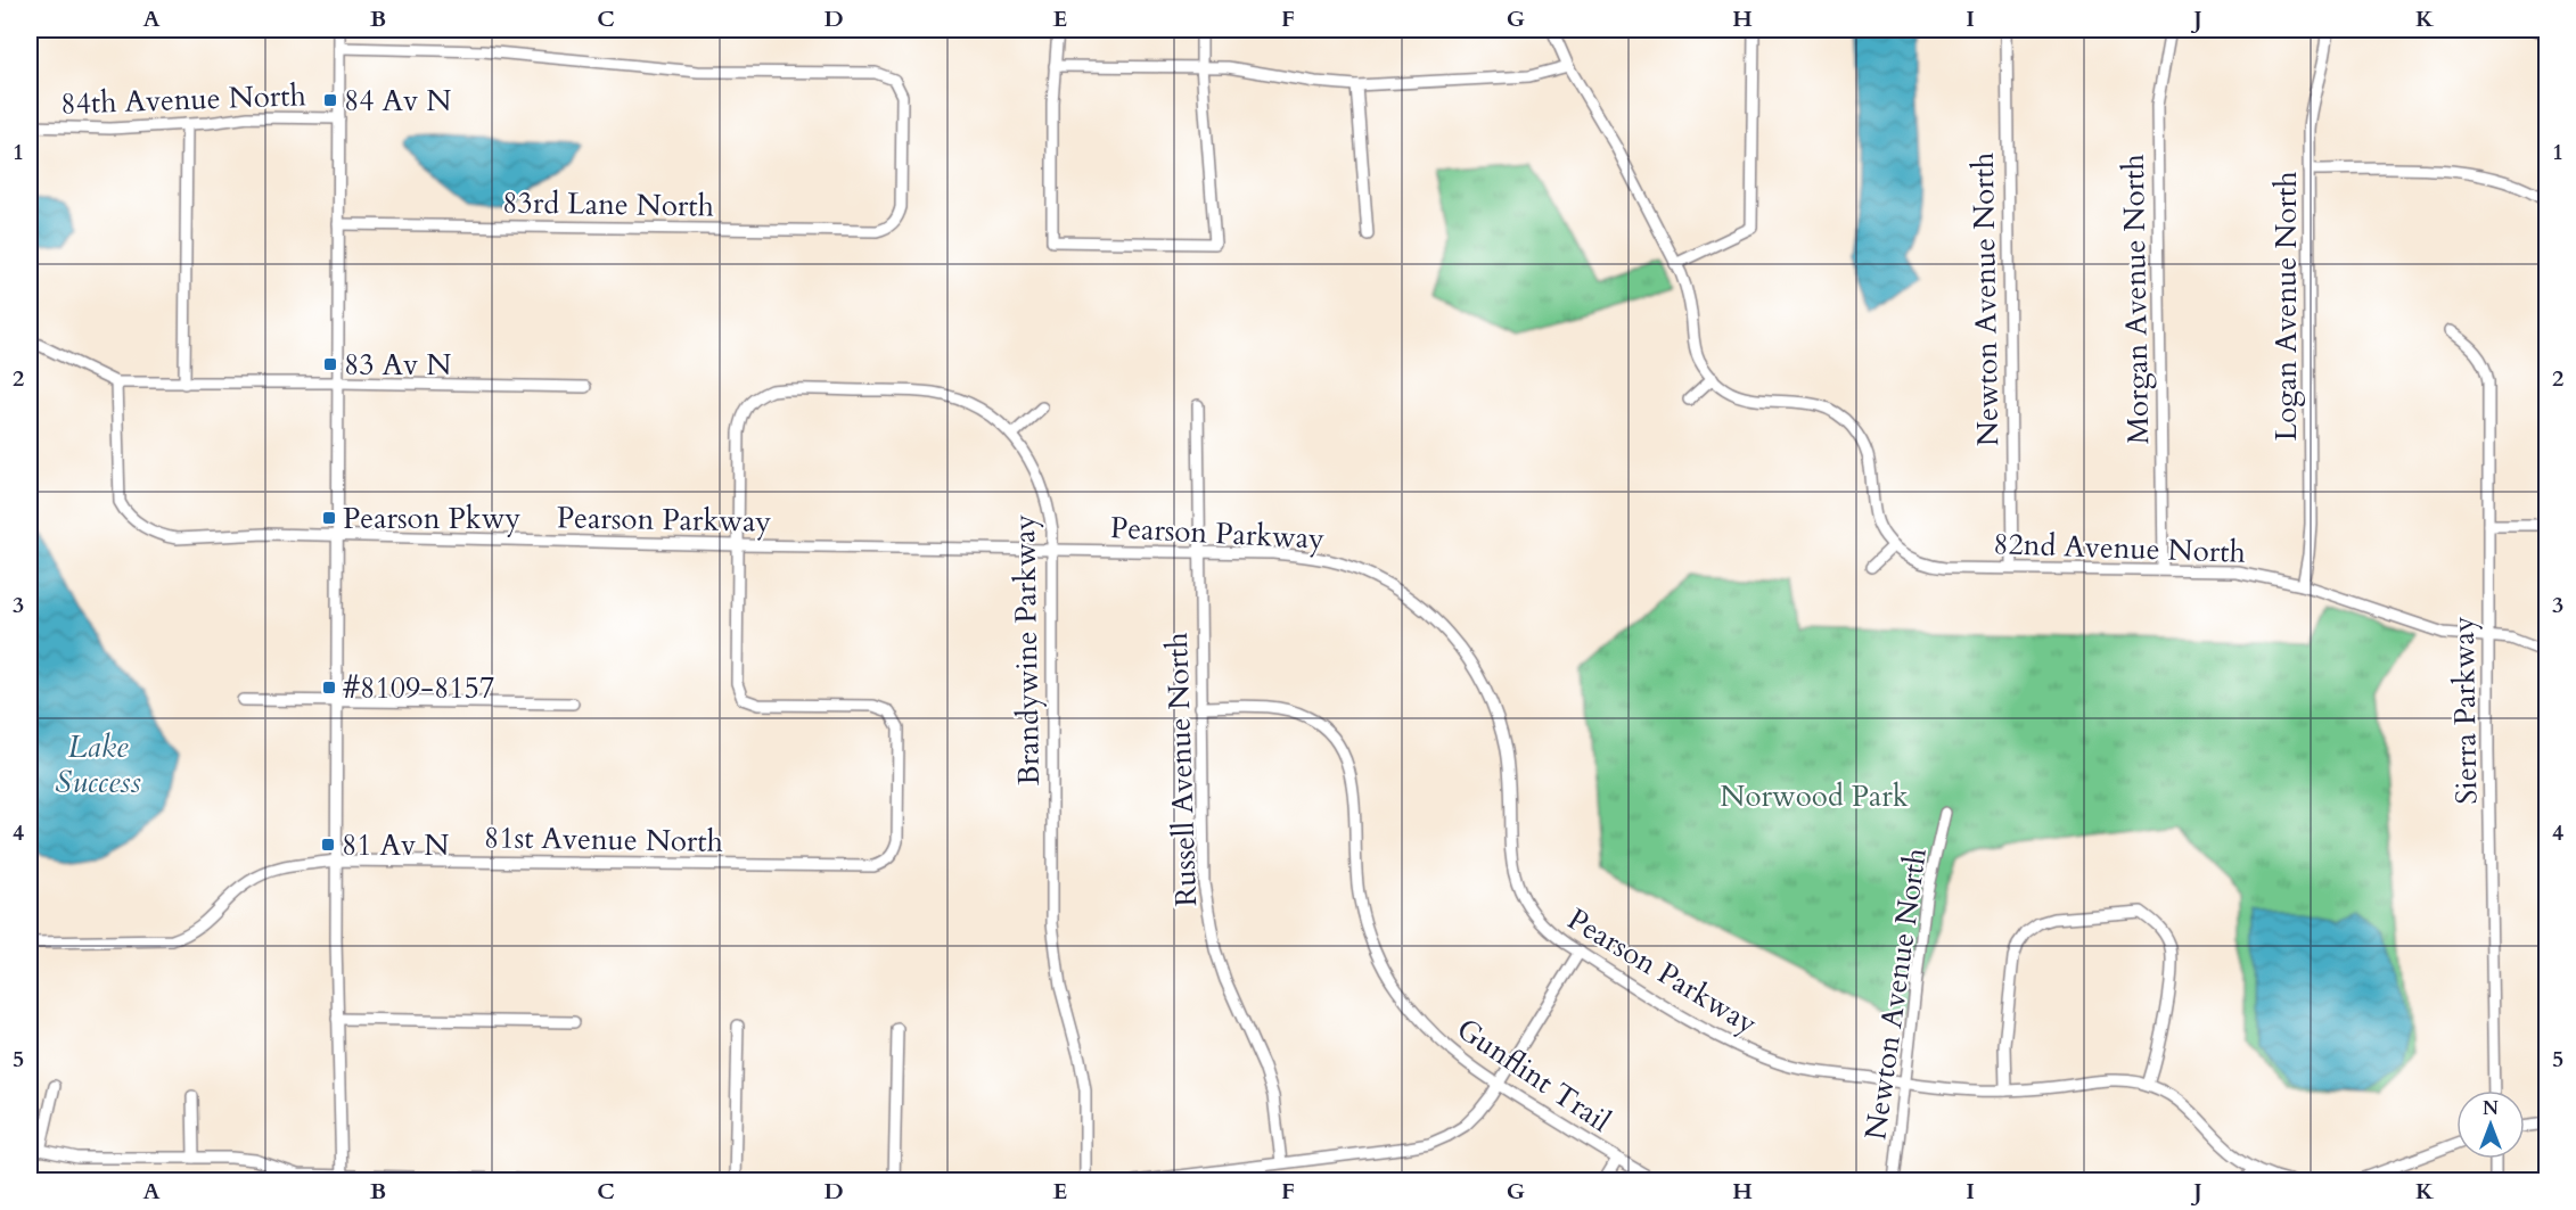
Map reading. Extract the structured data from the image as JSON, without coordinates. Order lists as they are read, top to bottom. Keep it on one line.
{"streets":{"street":["84th Avenue North","83rd Lane North","Newton Avenue North","Morgan Avenue North","Logan Avenue North","Pearson Parkway","82nd Avenue North","Brandywine Parkway","Sierra Parkway","Russell Avenue North","81st Avenue North","Gunflint Trail"]},"crossings":[["Newton Avenue North","Pearson Parkway"],["Newton Avenue North","82nd Avenue North"],["Morgan Avenue North","82nd Avenue North"],["Logan Avenue North","82nd Avenue North"],["Pearson Parkway","Brandywine Parkway"],["Pearson Parkway","Russell Avenue North"],["Pearson Parkway","81st Avenue North"],["82nd Avenue North","Sierra Parkway"],["Brandywine Parkway","81st Avenue North"],["Russell Avenue North","Gunflint Trail"]],"water":["Lake Success"],"parks":["Norwood Park"],"places":{"transit":["84 Av N","83 Av N","Pearson Pkwy","#8109-8157","81 Av N"]},"north":"top","grid":{"columns":["A","B","C","D","E","F","G","H","I","J","K"],"rows":["1","2","3","4","5"]}}
